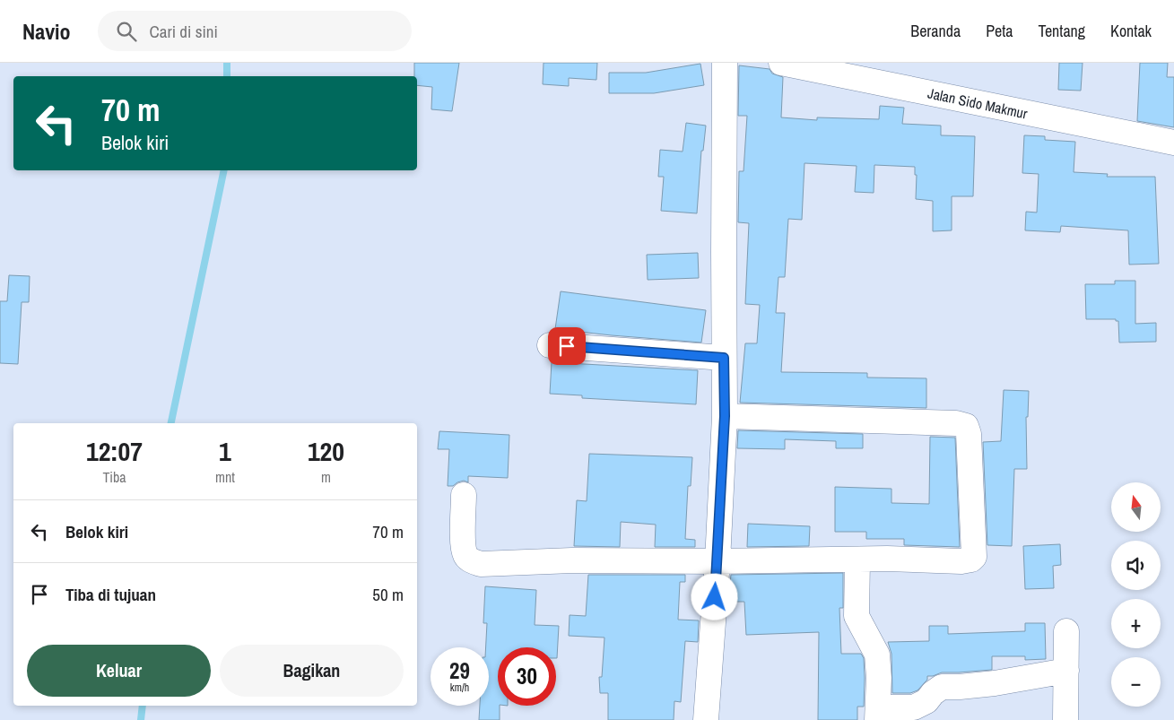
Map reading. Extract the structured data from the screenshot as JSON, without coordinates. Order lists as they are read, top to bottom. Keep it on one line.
{"streets":{"street":["Jalan Sido Makmur"]},"north":"top","page":{"header":"Navio","search":"Cari di sini","nav":["Beranda","Peta","Tentang","Kontak"],"turn":["70 m","Belok kiri"],"eta":["12:07","Tiba","1","mnt","120","m"],"map_buttons":["+","−"],"list":[{"name":"Belok kiri","value":"70 m"},{"name":"Tiba di tujuan","value":"50 m"}],"buttons":["Keluar","Bagikan"],"speed":"29 km/h","limit":"30"}}
